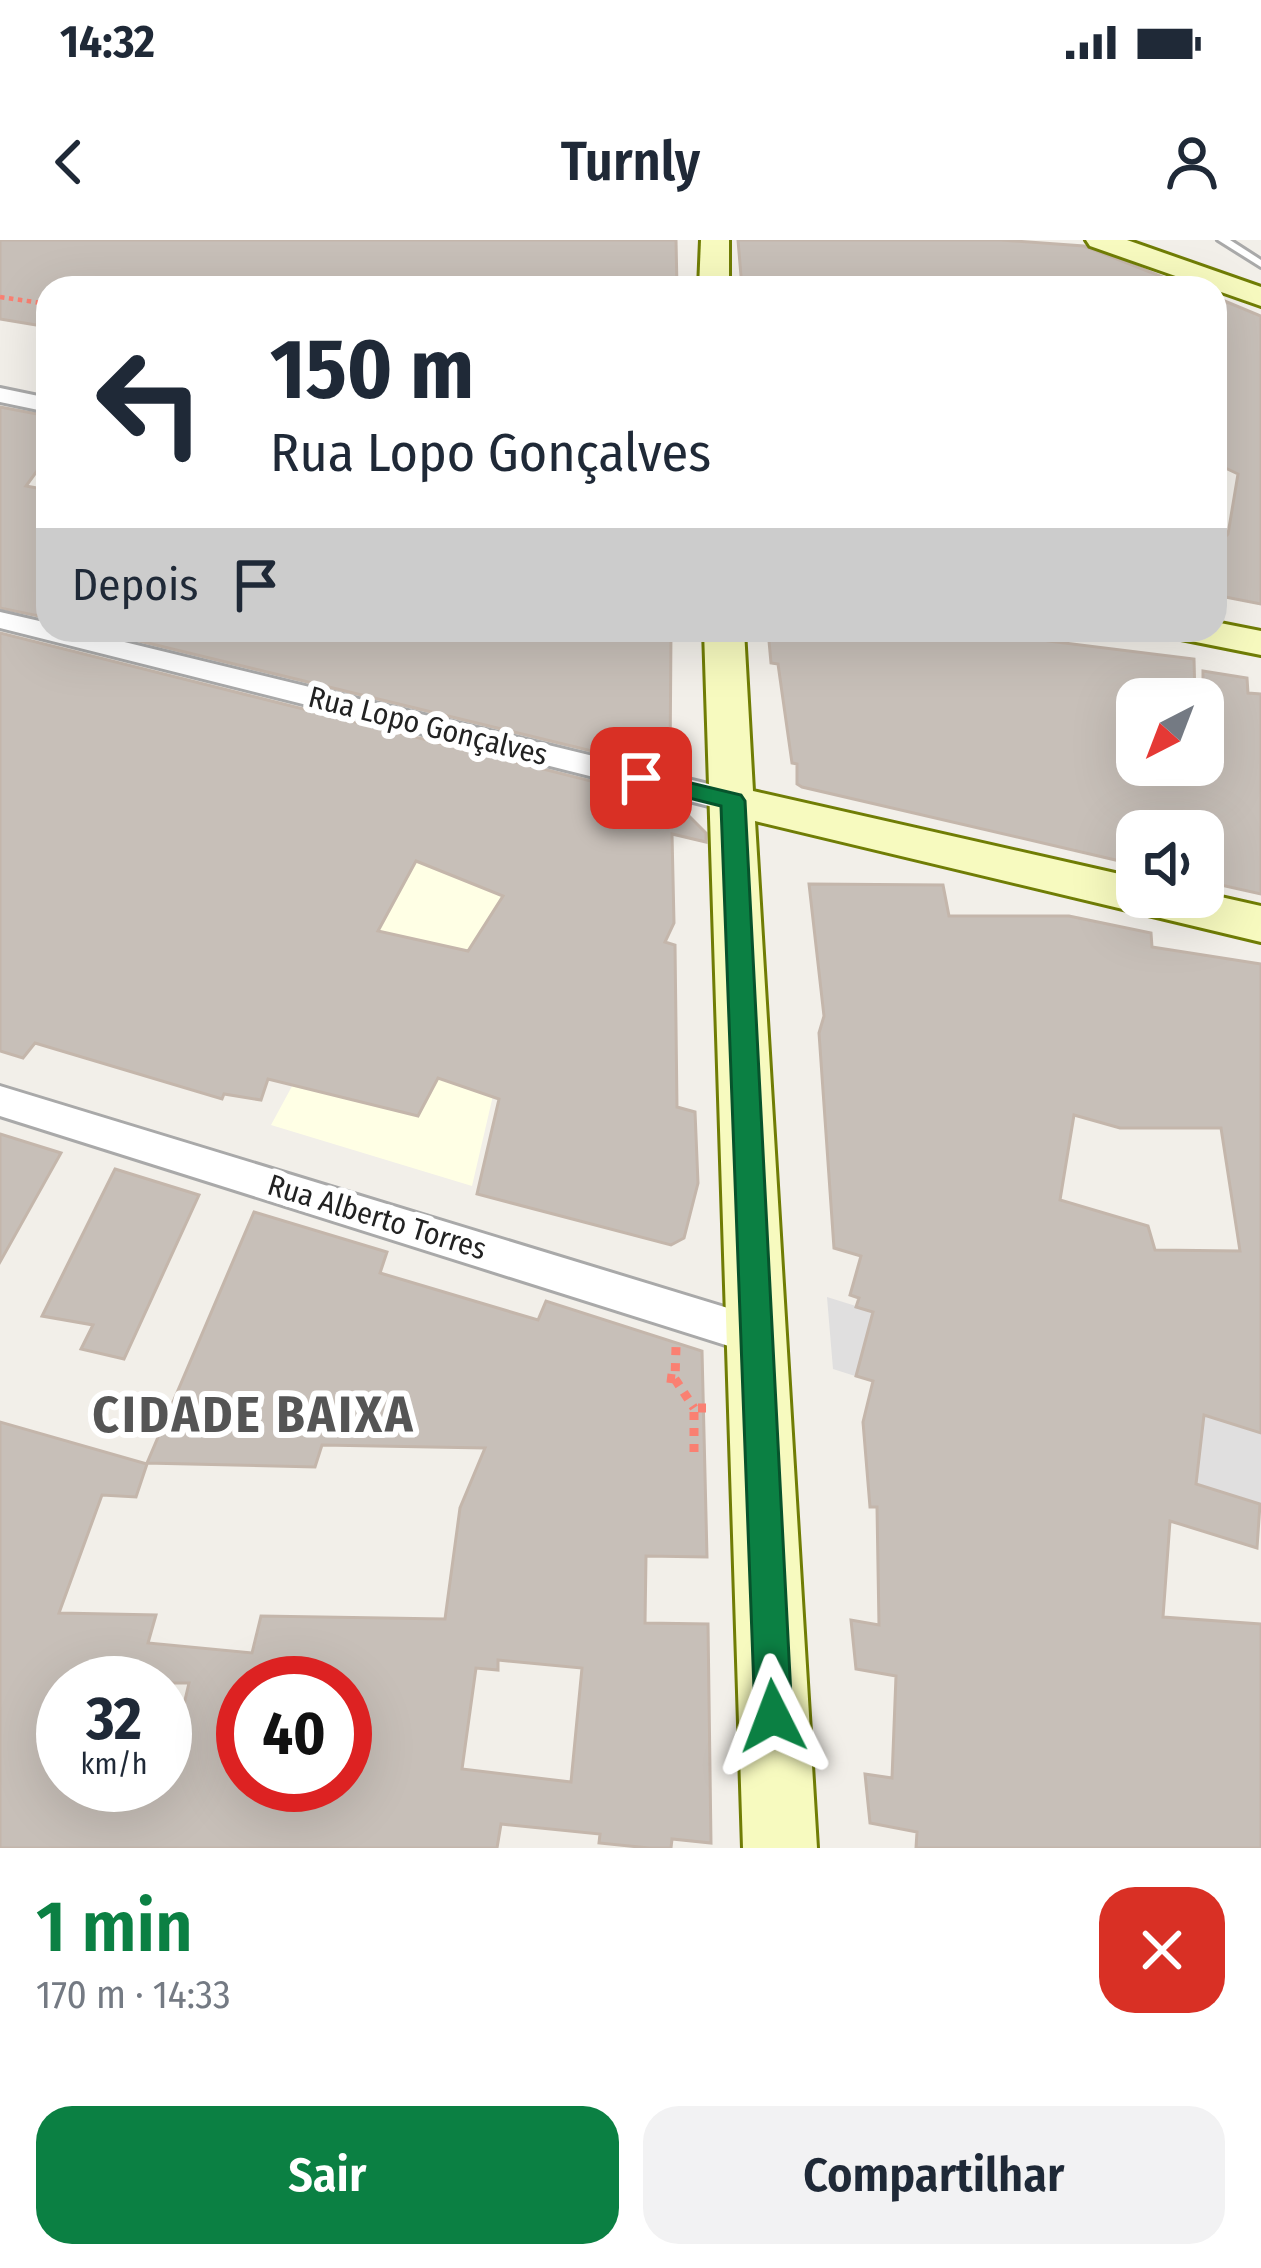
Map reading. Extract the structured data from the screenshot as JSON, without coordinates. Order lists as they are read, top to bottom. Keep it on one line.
{"streets":{"street":["Rua Lopo Gonçalves","Rua Alberto Torres"]},"districts":["CIDADE BAIXA"],"north":"bottom left","page":{"status":"14:32","header":"Turnly","turn":["150 m","Rua Lopo Gonçalves"],"then":"Depois","speed":"32 km/h","limit":"40","heading":["1 min","170 m · 14:33"],"buttons":["Sair","Compartilhar"]}}
